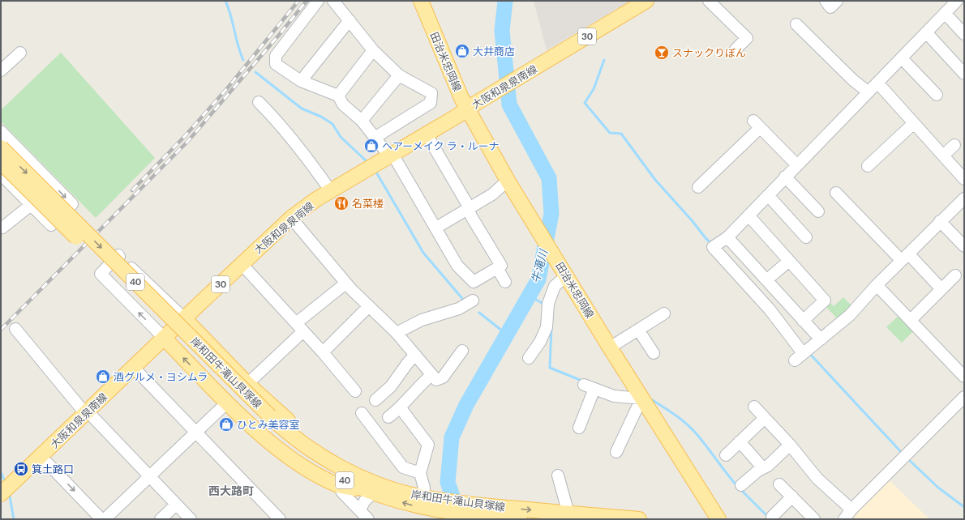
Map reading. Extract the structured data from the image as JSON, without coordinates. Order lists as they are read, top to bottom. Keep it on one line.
{"streets":{"main road":["30","田治米忠岡線","大阪和泉泉南線","40","岸和田牛滝山貝塚線"]},"crossings":[["田治米忠岡線","大阪和泉泉南線"]],"districts":["西大路町"],"water":["牛滝川"],"places":{"shop":["大井商店","ヘアーメイク ラ・ルーナ","酒グルメ・ヨシムラ","ひとみ美容室"],"bar":["スナックりぼん"],"restaurant":["名菜楼"],"bus stop":["箕土路口"]}}
